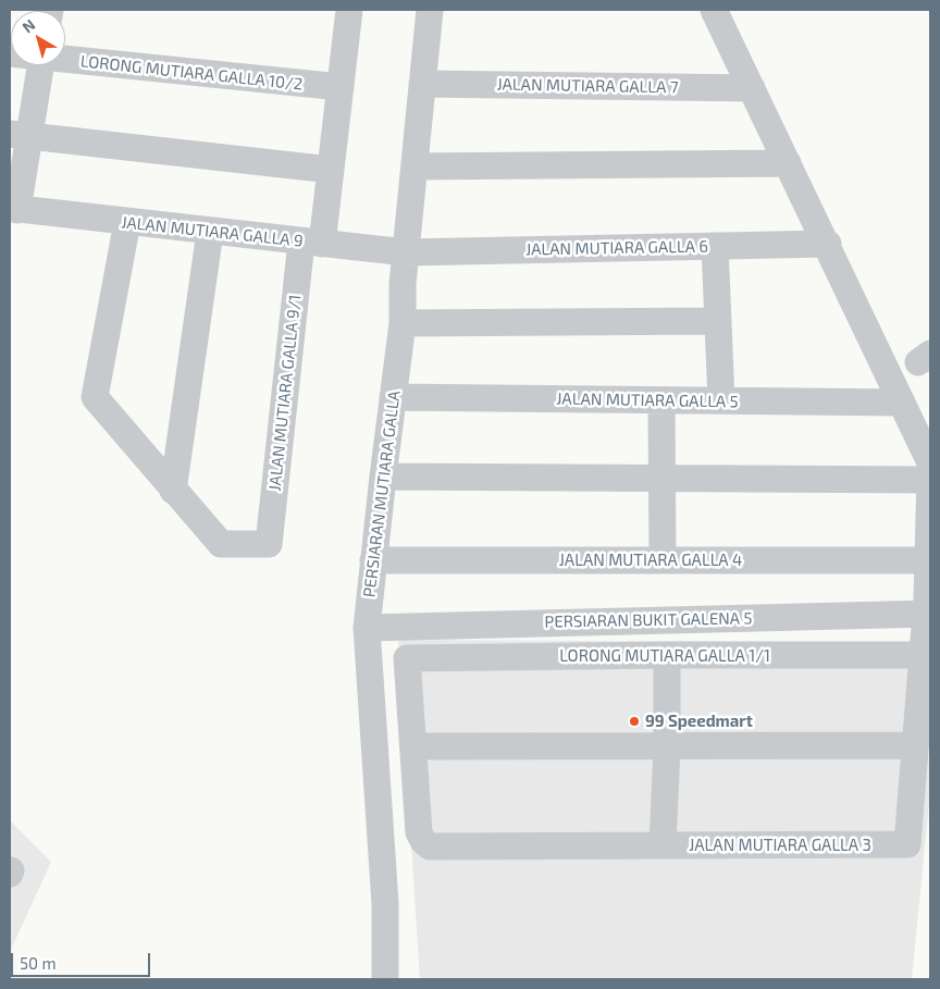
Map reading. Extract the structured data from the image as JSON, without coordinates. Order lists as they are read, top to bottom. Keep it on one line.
{"streets":{"street":["LORONG MUTIARA GALLA 10/2","JALAN MUTIARA GALLA 7","JALAN MUTIARA GALLA 9","JALAN MUTIARA GALLA 6","JALAN MUTIARA GALLA 9/1","JALAN MUTIARA GALLA 5","PERSIARAN MUTIARA GALLA","JALAN MUTIARA GALLA 4","PERSIARAN BUKIT GALENA 5","LORONG MUTIARA GALLA 1/1","JALAN MUTIARA GALLA 3"]},"crossings":[["LORONG MUTIARA GALLA 10/2","JALAN MUTIARA GALLA 9/1"],["JALAN MUTIARA GALLA 7","PERSIARAN MUTIARA GALLA"],["JALAN MUTIARA GALLA 9","JALAN MUTIARA GALLA 6"],["JALAN MUTIARA GALLA 9","JALAN MUTIARA GALLA 9/1"],["JALAN MUTIARA GALLA 9","PERSIARAN MUTIARA GALLA"],["JALAN MUTIARA GALLA 6","PERSIARAN MUTIARA GALLA"],["JALAN MUTIARA GALLA 5","PERSIARAN MUTIARA GALLA"],["PERSIARAN MUTIARA GALLA","JALAN MUTIARA GALLA 4"],["PERSIARAN MUTIARA GALLA","PERSIARAN BUKIT GALENA 5"],["JALAN MUTIARA GALLA 4","JALAN MUTIARA GALLA 3"],["PERSIARAN BUKIT GALENA 5","JALAN MUTIARA GALLA 3"],["LORONG MUTIARA GALLA 1/1","JALAN MUTIARA GALLA 3"]],"places":["99 Speedmart"],"scale_bar":"50 m","north":"top left"}
